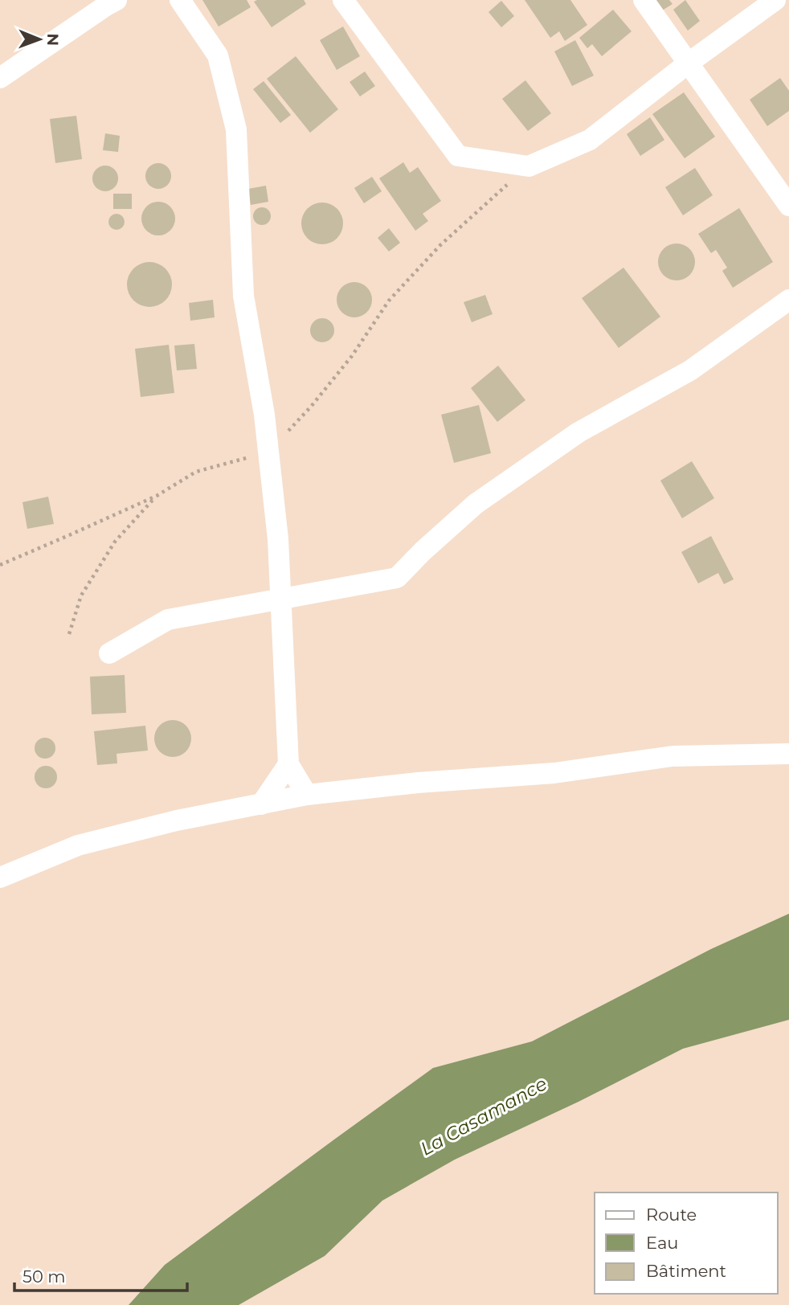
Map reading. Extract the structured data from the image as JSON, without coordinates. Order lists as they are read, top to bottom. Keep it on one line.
{"water":["La Casamance"],"legend":["Route","Eau","Bâtiment"],"scale_bar":"50 m","north":"right"}
